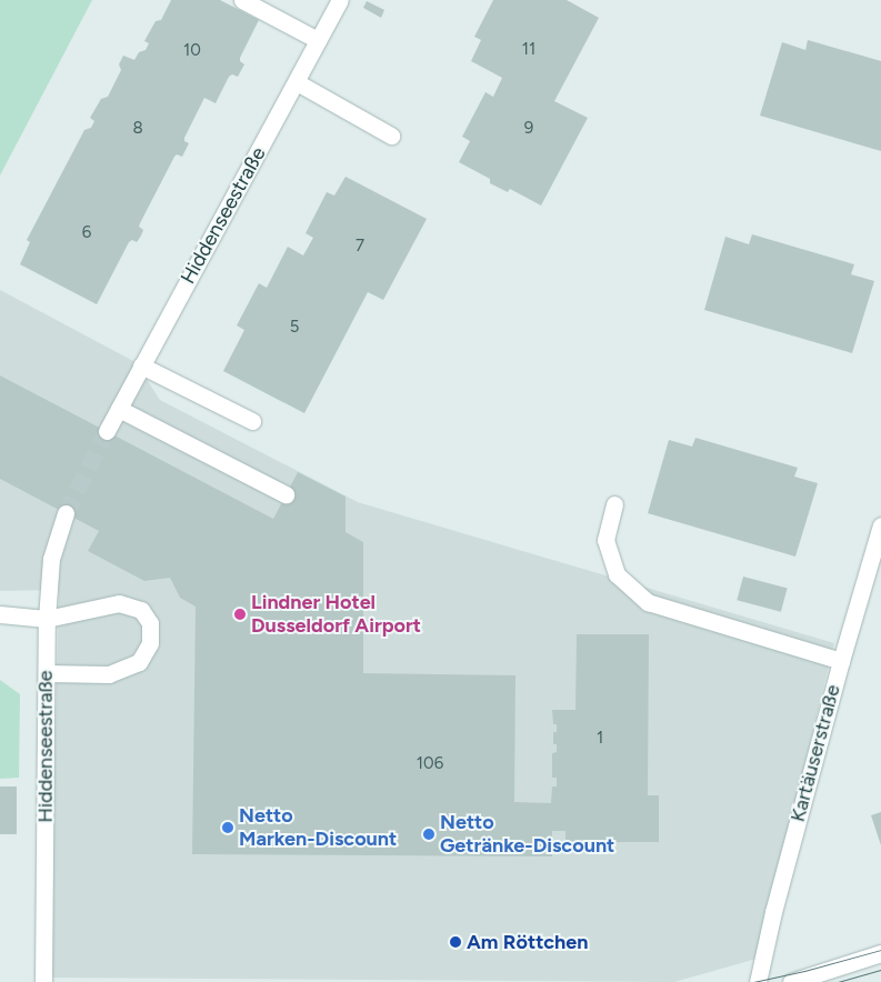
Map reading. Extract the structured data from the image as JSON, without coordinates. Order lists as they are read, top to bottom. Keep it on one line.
{"streets":{"street":["Hiddenseestraße","Kartäuserstraße"]},"places":["Lindner Hotel Dusseldorf Airport","Netto Marken-Discount","Netto Getränke-Discount","Am Röttchen"],"house_numbers":["11","10","8","9","6","7","5","1","106"]}
